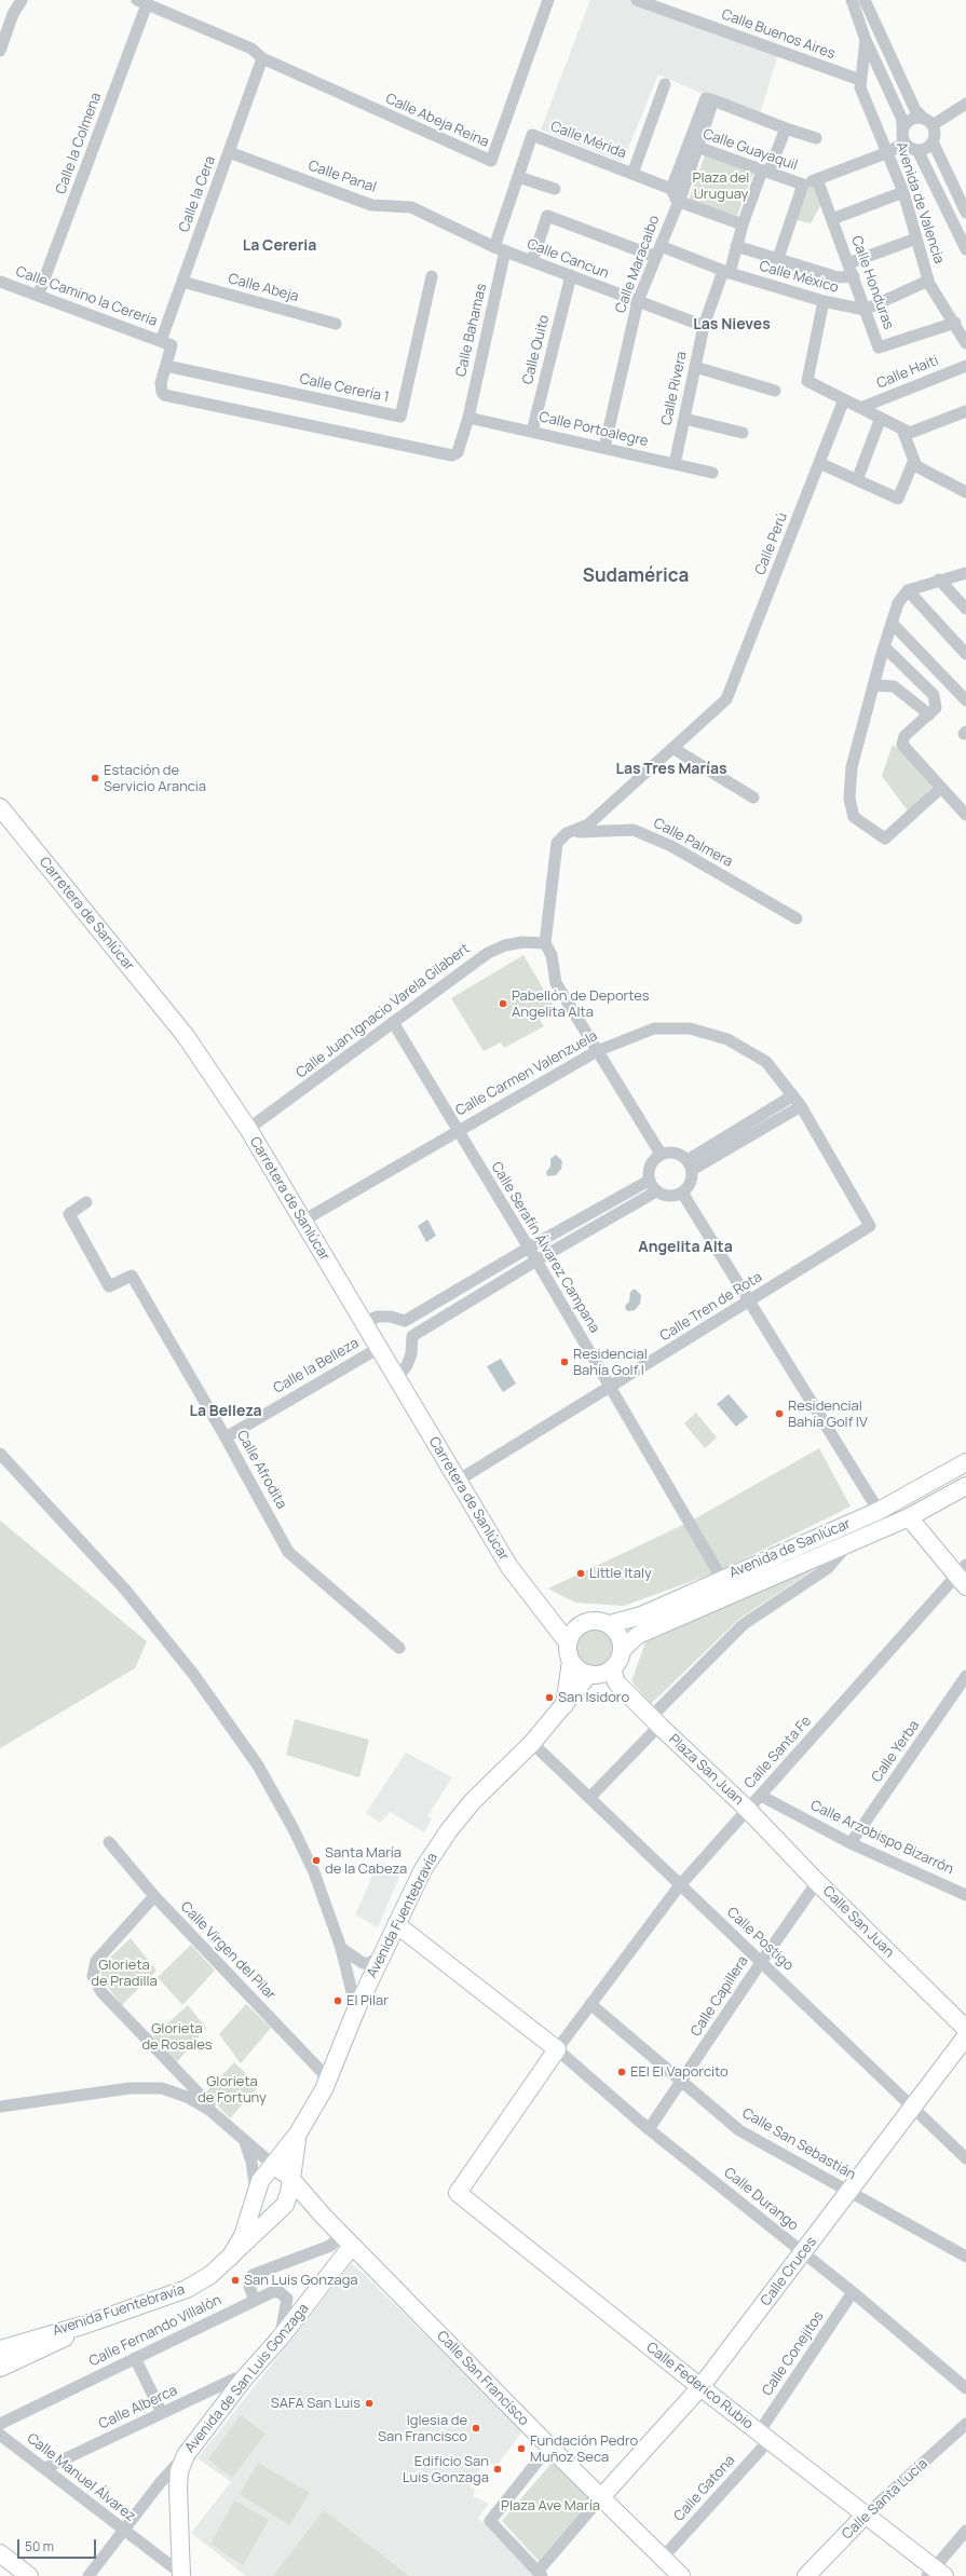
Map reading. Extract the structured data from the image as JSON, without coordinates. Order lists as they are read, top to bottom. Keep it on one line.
{"streets":{"main road":["Carretera de Sanlúcar","Avenida de Sanlúcar","Plaza San Juan","Avenida Fuentebravía","Calle San Juan","Calle Cruces","Avenida de San Luis Gonzaga","Calle San Francisco","Calle Federico Rubio","Calle Santa Lucía"],"street":["Calle Buenos Aires","Calle Abeja Reina","Calle Mérida","Calle la Colmena","Calle Guayaquil","Calle Panal","Calle la Cera","Avenida de Valencia","Calle Cancun","Calle Maracaibo","Calle México","Calle Honduras","Calle Abeja","Calle Camino la Cerería","Calle Bahamas","Calle Quito","Calle Haiti","Calle Cerería 1","Calle Rivera","Calle Portoalegre","Calle Perú","Calle Palmera","Calle Juan Ignacio Varela Gilabert","Calle Carmen Valenzuela","Calle Serafín Álvarez Campana","Calle Tren de Rota","Calle la Belleza","Calle Afrodita","Calle Yerba","Calle Santa Fe","Calle Arzobispo Bizarrón","Calle Postigo","Calle Virgen del Pilar","Calle Capillera","Calle San Sebastián","Calle Durango","Calle Fernando Villalón","Calle Conejitos","Calle Alberca","Calle Manuel Álvarez","Calle Gatona"]},"crossings":[["Calle Buenos Aires","Avenida de Valencia"],["Calle Abeja Reina","Calle la Cera"],["Calle Mérida","Calle Panal"],["Calle Mérida","Calle Cancun"],["Calle Mérida","Calle Bahamas"],["Calle la Colmena","Calle Camino la Cerería"],["Calle Guayaquil","Calle Maracaibo"],["Calle Panal","Calle la Cera"],["Calle Panal","Calle Cancun"],["Calle Panal","Calle Bahamas"],["Calle la Cera","Calle Abeja"],["Calle la Cera","Calle Camino la Cerería"],["Avenida de Valencia","Calle Honduras"],["Calle Cancun","Calle Maracaibo"],["Calle Cancun","Calle México"],["Calle Cancun","Calle Bahamas"],["Calle Cancun","Calle Quito"],["Calle Cancun","Calle Rivera"],["Calle Maracaibo","Calle México"],["Calle Maracaibo","Calle Portoalegre"],["Calle México","Calle Honduras"],["Calle México","Calle Rivera"],["Calle Bahamas","Calle Cerería 1"],["Calle Bahamas","Calle Portoalegre"],["Calle Quito","Calle Portoalegre"],["Calle Rivera","Calle Portoalegre"],["Carretera de Sanlúcar","Calle Juan Ignacio Varela Gilabert"],["Carretera de Sanlúcar","Calle Carmen Valenzuela"],["Carretera de Sanlúcar","Calle Tren de Rota"],["Carretera de Sanlúcar","Calle la Belleza"],["Carretera de Sanlúcar","Avenida de Sanlúcar"],["Carretera de Sanlúcar","Plaza San Juan"],["Carretera de Sanlúcar","Avenida Fuentebravía"],["Calle Juan Ignacio Varela Gilabert","Calle Serafín Álvarez Campana"],["Calle Carmen Valenzuela","Calle Serafín Álvarez Campana"],["Calle Carmen Valenzuela","Calle Tren de Rota"],["Calle Serafín Álvarez Campana","Calle Tren de Rota"],["Calle Serafín Álvarez Campana","Avenida de Sanlúcar"],["Calle la Belleza","Calle Afrodita"],["Avenida de Sanlúcar","Plaza San Juan"],["Avenida de Sanlúcar","Avenida Fuentebravía"],["Calle Yerba","Calle Arzobispo Bizarrón"],["Calle Santa Fe","Plaza San Juan"],["Calle Santa Fe","Calle Arzobispo Bizarrón"],["Calle Santa Fe","Calle San Juan"],["Calle Santa Fe","Calle Postigo"],["Calle Santa Fe","Calle San Sebastián"],["Calle Santa Fe","Calle Durango"],["Calle Santa Fe","Calle Federico Rubio"],["Plaza San Juan","Avenida Fuentebravía"],["Plaza San Juan","Calle San Juan"],["Avenida Fuentebravía","Calle Postigo"],["Avenida Fuentebravía","Calle Virgen del Pilar"],["Avenida Fuentebravía","Calle San Francisco"],["Calle San Juan","Calle Capillera"],["Calle Postigo","Calle Capillera"],["Calle Postigo","Calle Cruces"],["Calle Capillera","Calle San Sebastián"],["Calle Capillera","Calle Durango"],["Calle San Sebastián","Calle Cruces"],["Calle Durango","Calle Cruces"],["Calle Durango","Calle Conejitos"],["Calle Durango","Calle Federico Rubio"],["Calle Cruces","Calle San Francisco"],["Calle Cruces","Calle Federico Rubio"],["Calle Fernando Villalón","Avenida de San Luis Gonzaga"],["Calle Conejitos","Calle Federico Rubio"],["Calle Conejitos","Calle Gatona"],["Avenida de San Luis Gonzaga","Calle San Francisco"],["Avenida de San Luis Gonzaga","Calle Alberca"],["Avenida de San Luis Gonzaga","Calle Manuel Álvarez"],["Calle San Francisco","Calle Gatona"],["Calle Federico Rubio","Calle Gatona"],["Calle Federico Rubio","Calle Santa Lucía"],["Calle Alberca","Calle Manuel Álvarez"]],"districts":["La Cereria","Las Nieves","Sudamérica","Las Tres Marías","Angelita Alta","La Belleza"],"parks":["Plaza del Uruguay","Glorieta de Pradilla","Glorieta de Rosales","Glorieta de Fortuny","Plaza Ave María"],"places":["Estación de Servicio Arancia","Pabellón de Deportes Angelita Alta","Residencial Bahía Golf I","Residencial Bahía Golf IV","Little Italy","San Isidoro","Santa María de la Cabeza","El Pilar","EEI El Vaporcito","San Luis Gonzaga","SAFA San Luis","Iglesia de San Francisco","Fundación Pedro Muñoz Seca","Edificio San Luis Gonzaga"],"scale_bar":"50 m"}
